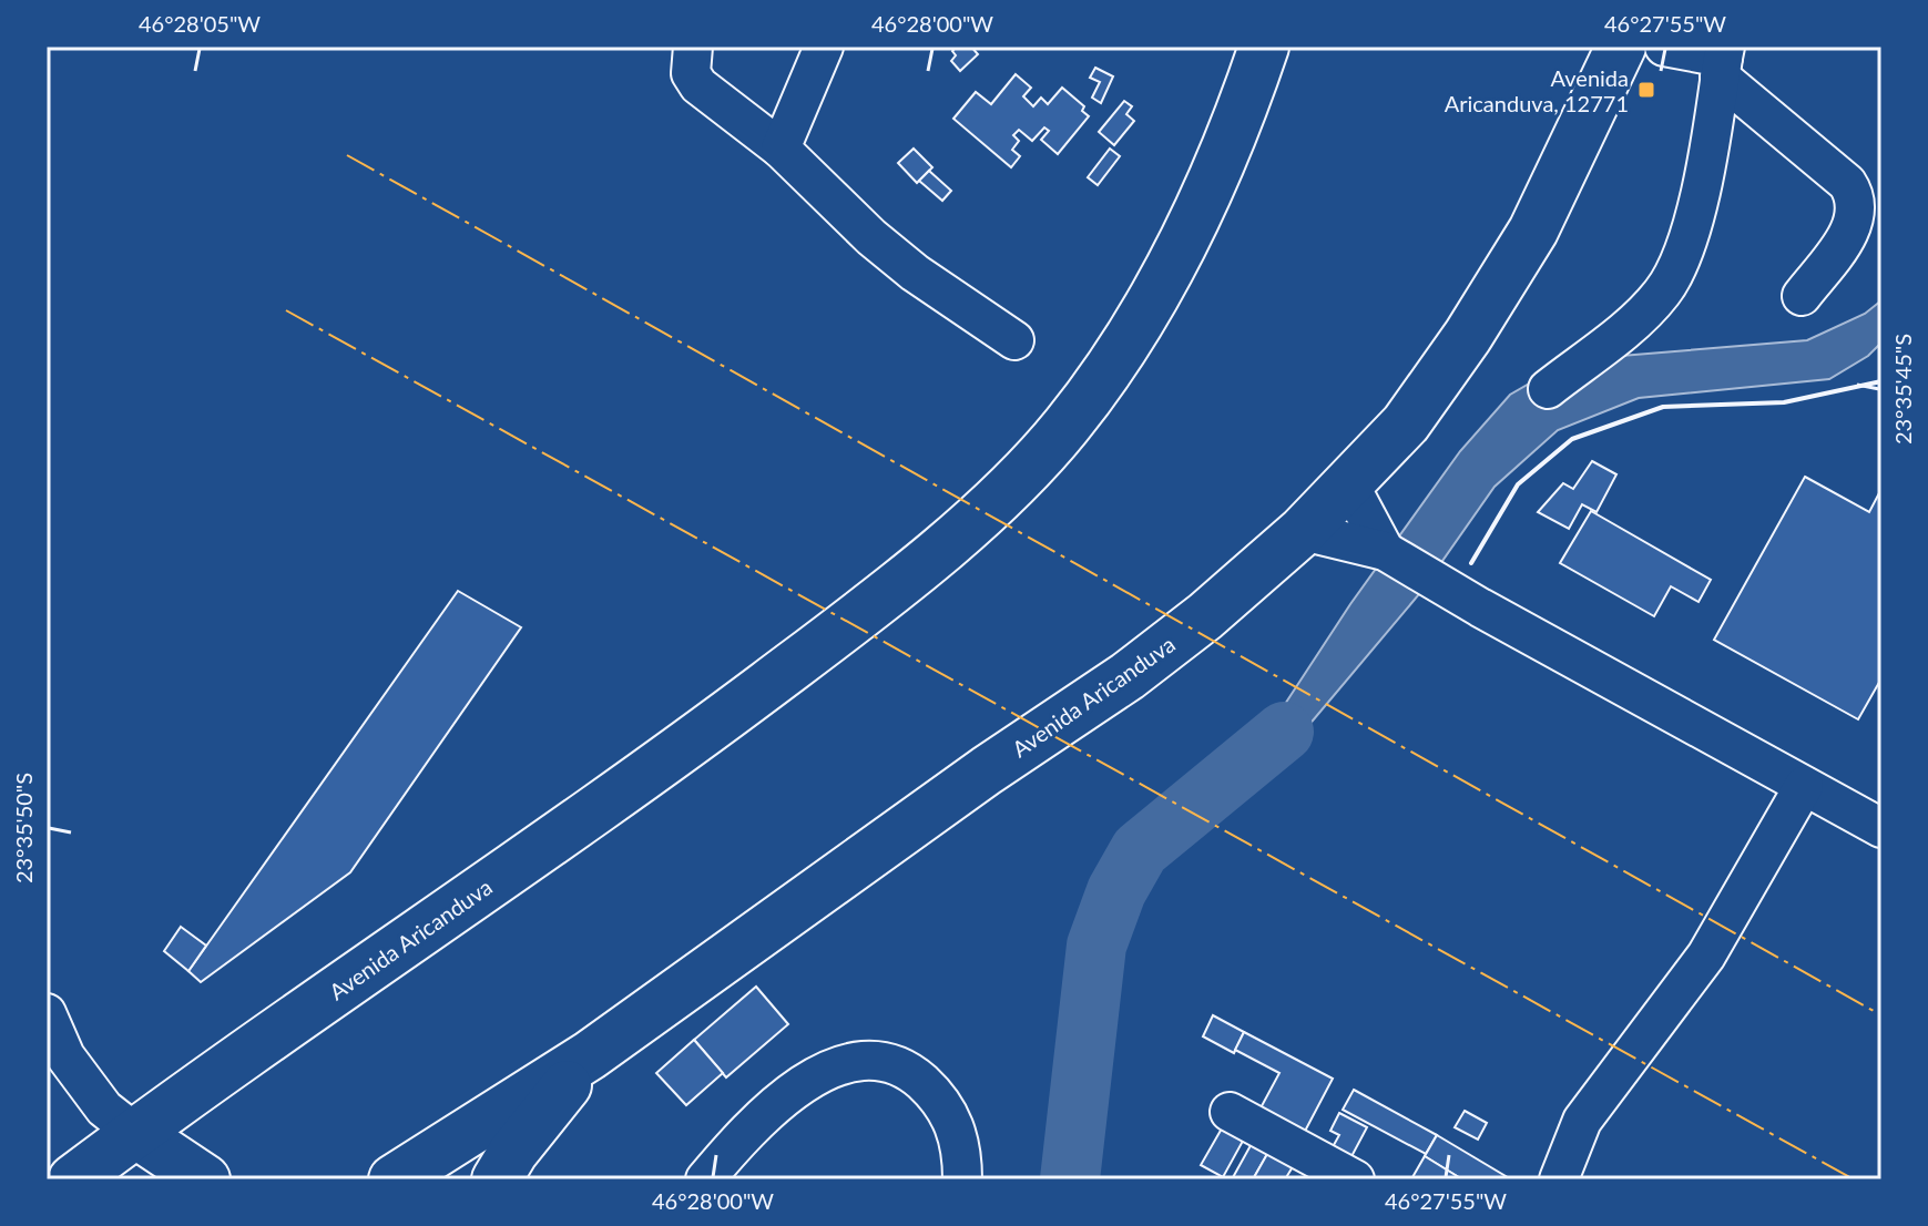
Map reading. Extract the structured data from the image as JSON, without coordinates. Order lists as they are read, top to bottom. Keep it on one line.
{"streets":{"main road":["Avenida Aricanduva"]},"places":{"transit":["Avenida Aricanduva, 12771"]},"coordinates":["46°28'05\"W","46°28'00\"W","46°27'55\"W","23°35'45\"S","23°35'50\"S"]}
